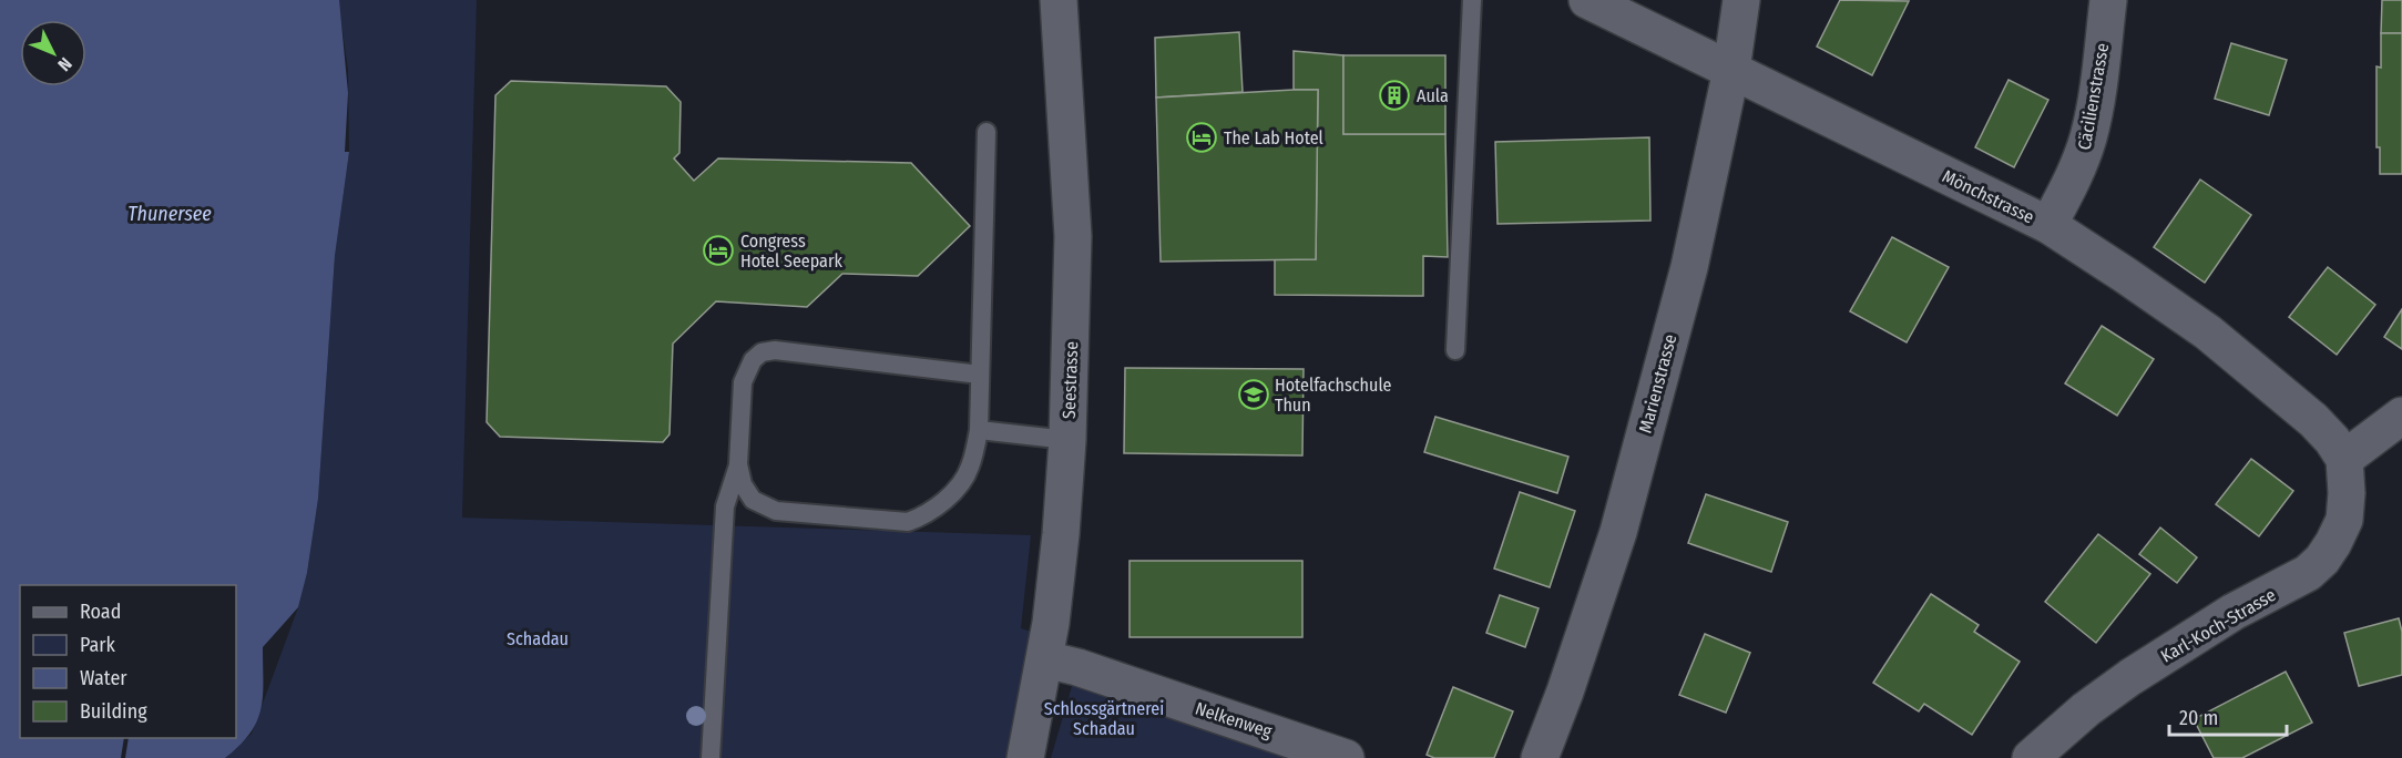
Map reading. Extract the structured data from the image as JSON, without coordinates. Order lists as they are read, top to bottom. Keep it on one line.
{"streets":{"street":["Cäcilienstrasse","Mönchstrasse","Seestrasse","Marienstrasse","Karl-Koch-Strasse","Nelkenweg"]},"crossings":[["Cäcilienstrasse","Mönchstrasse"],["Mönchstrasse","Marienstrasse"],["Mönchstrasse","Karl-Koch-Strasse"],["Seestrasse","Nelkenweg"]],"water":["Thunersee"],"parks":["Schadau","Schlossgärtnerei Schadau"],"places":{"building":["Aula"],"hotel":["The Lab Hotel","Congress Hotel Seepark"],"school or university":["Hotelfachschule Thun"]},"legend":["Road","Park","Water","Building"],"scale_bar":"20 m","north":"bottom right"}
